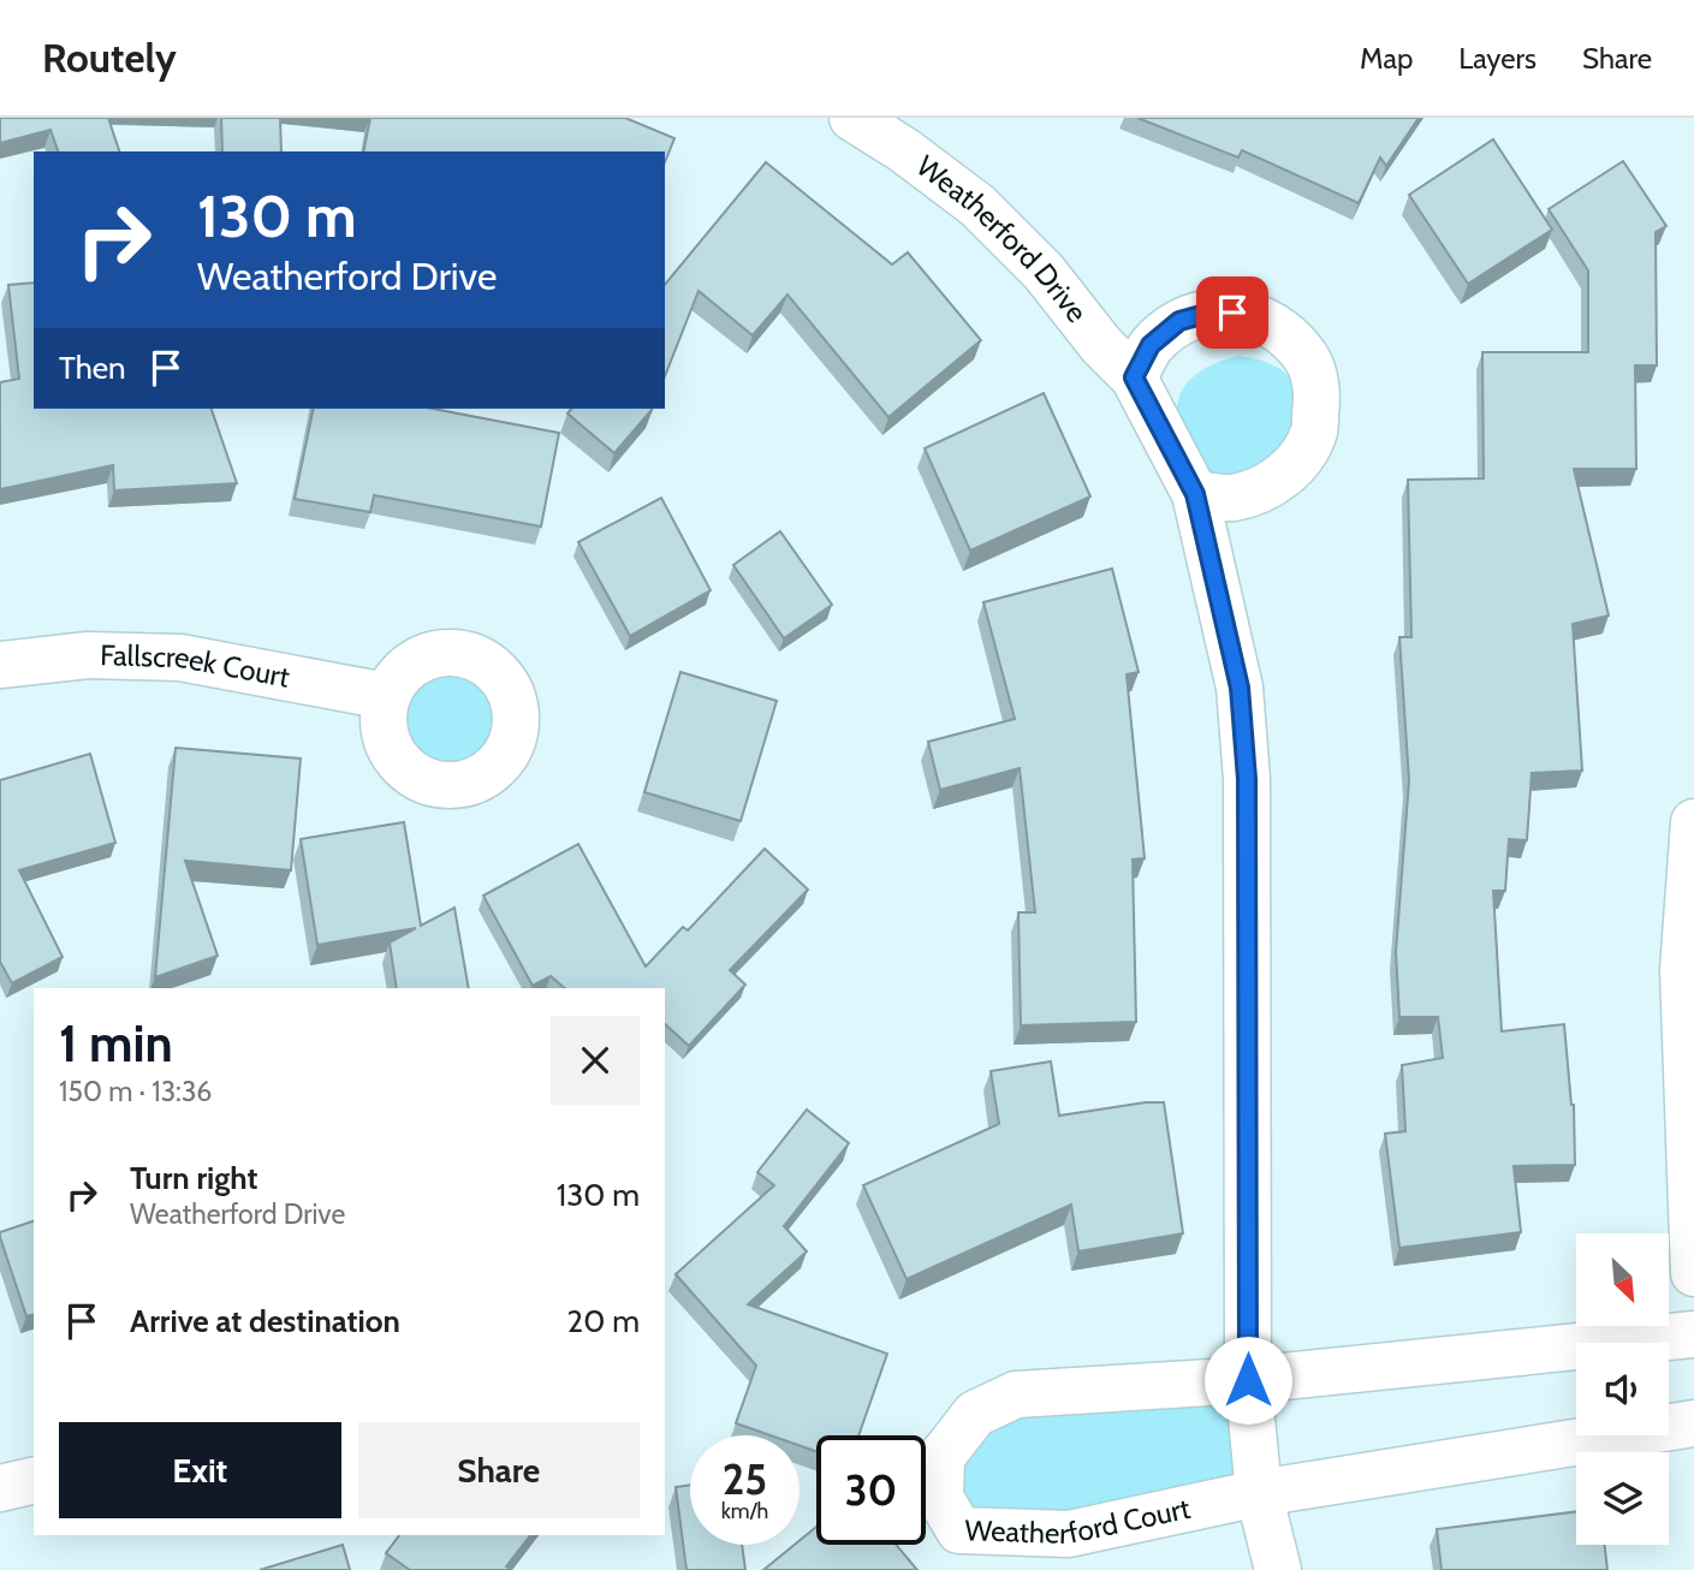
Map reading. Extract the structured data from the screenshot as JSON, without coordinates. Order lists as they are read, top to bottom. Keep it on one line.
{"streets":{"street":["Weatherford Drive","Fallscreek Court","Weatherford Court"]},"crossings":[["Weatherford Drive","Weatherford Court"]],"north":"bottom right","page":{"header":"Routely","nav":["Map","Layers","Share"],"turn":["130 m","Weatherford Drive"],"then":"Then","heading":["1 min","150 m · 13:36"],"list":[{"name":"Turn right","note":"Weatherford Drive","value":"130 m"},{"name":"Arrive at destination","value":"20 m"}],"buttons":["Exit","Share"],"speed":"25 km/h","limit":"30"}}
